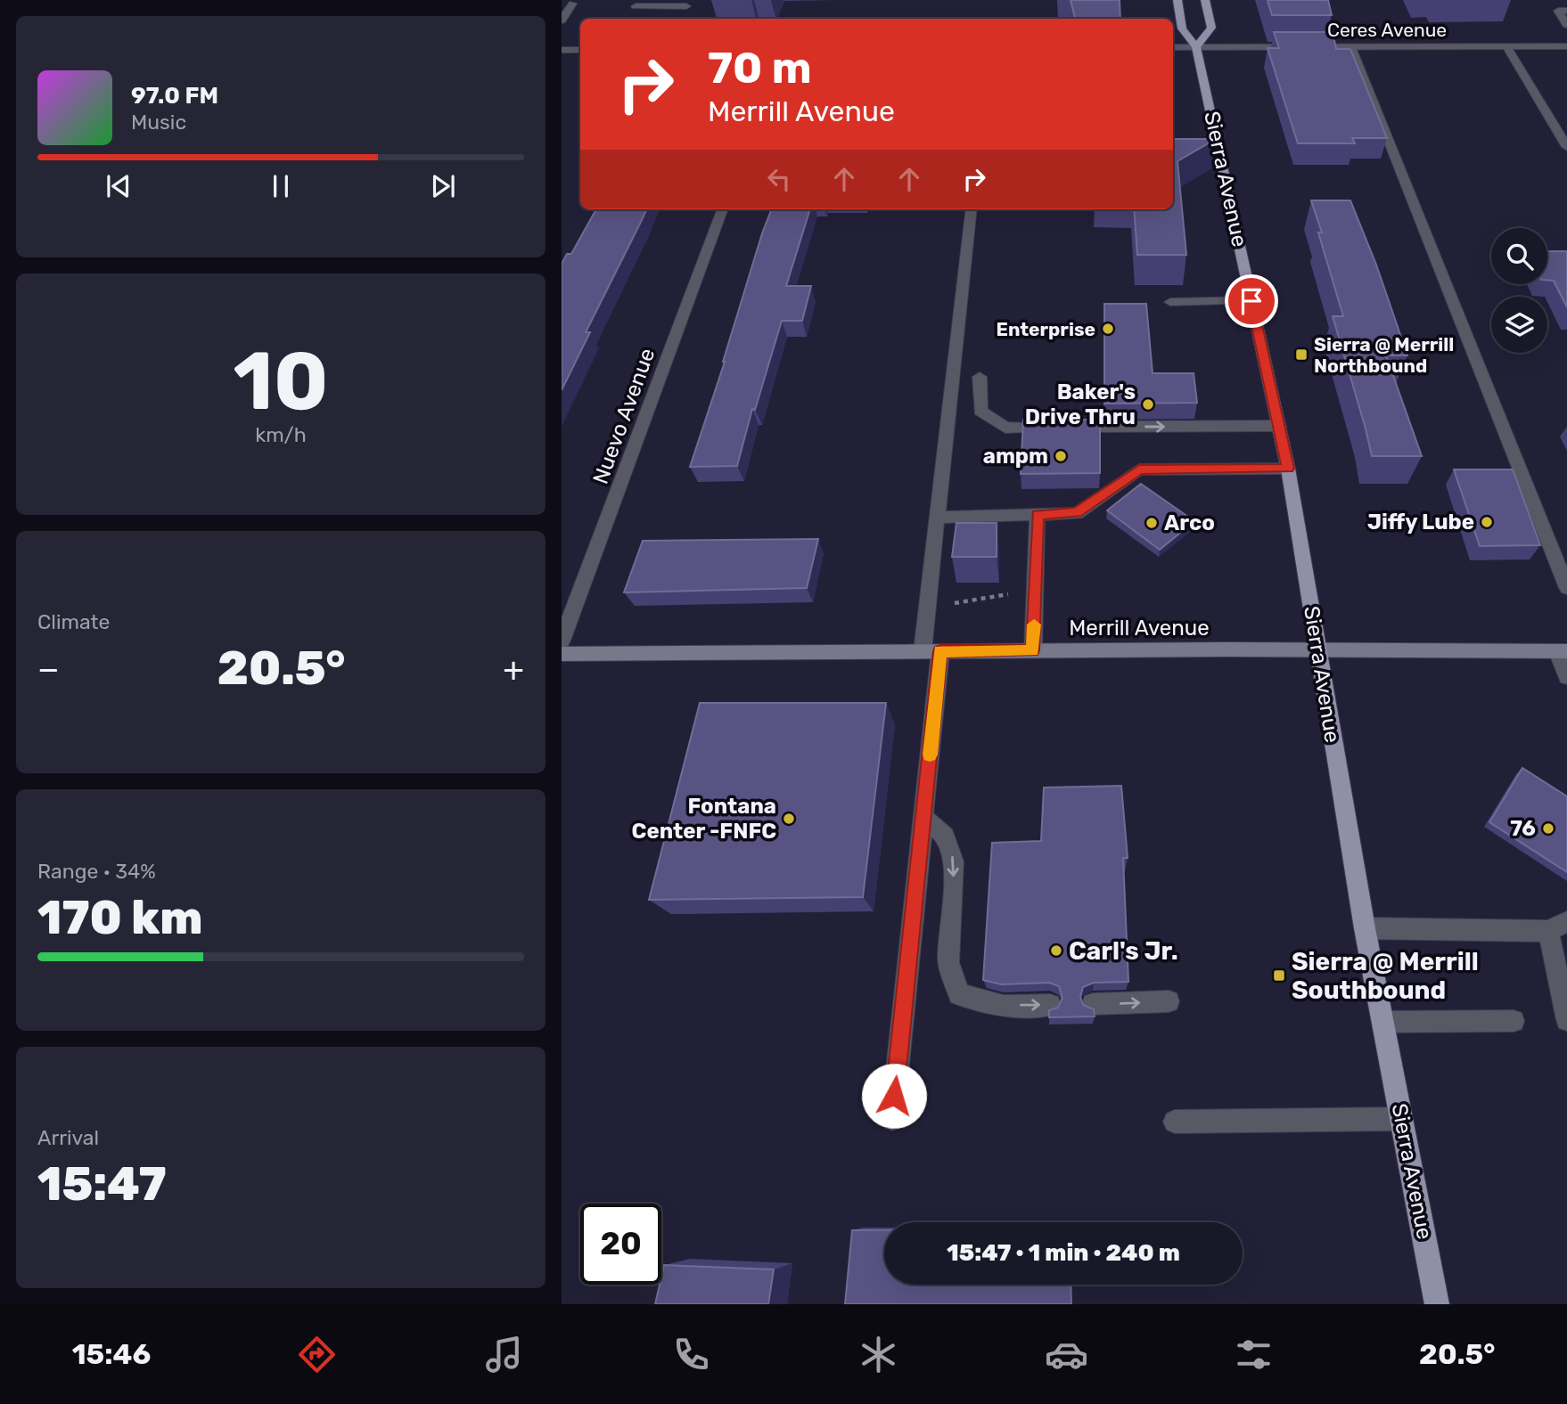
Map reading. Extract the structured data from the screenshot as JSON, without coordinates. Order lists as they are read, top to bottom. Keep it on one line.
{"streets":{"main road":["Sierra Avenue","Merrill Avenue"],"street":["Ceres Avenue","Nuevo Avenue"]},"crossings":[["Ceres Avenue","Sierra Avenue"],["Sierra Avenue","Merrill Avenue"]],"places":{"other":["Enterprise","Baker's Drive Thru","ampm","Jiffy Lube","Arco","Fontana Center -FNFC","76","Carl's Jr."],"transit":["Sierra @ Merrill Northbound","Sierra @ Merrill Southbound"]},"page":{"turn":["70 m","Merrill Avenue"],"song":["97.0 FM","Music"],"tile":[["10","km/h"],"Climate",["Range · 34%","170 km"],["Arrival","15:47"]],"heat":["−","20.5°","+"],"limit":"20","trip":"15:47 · 1 min · 240 m","tabs":["15:46","20.5°"]}}
